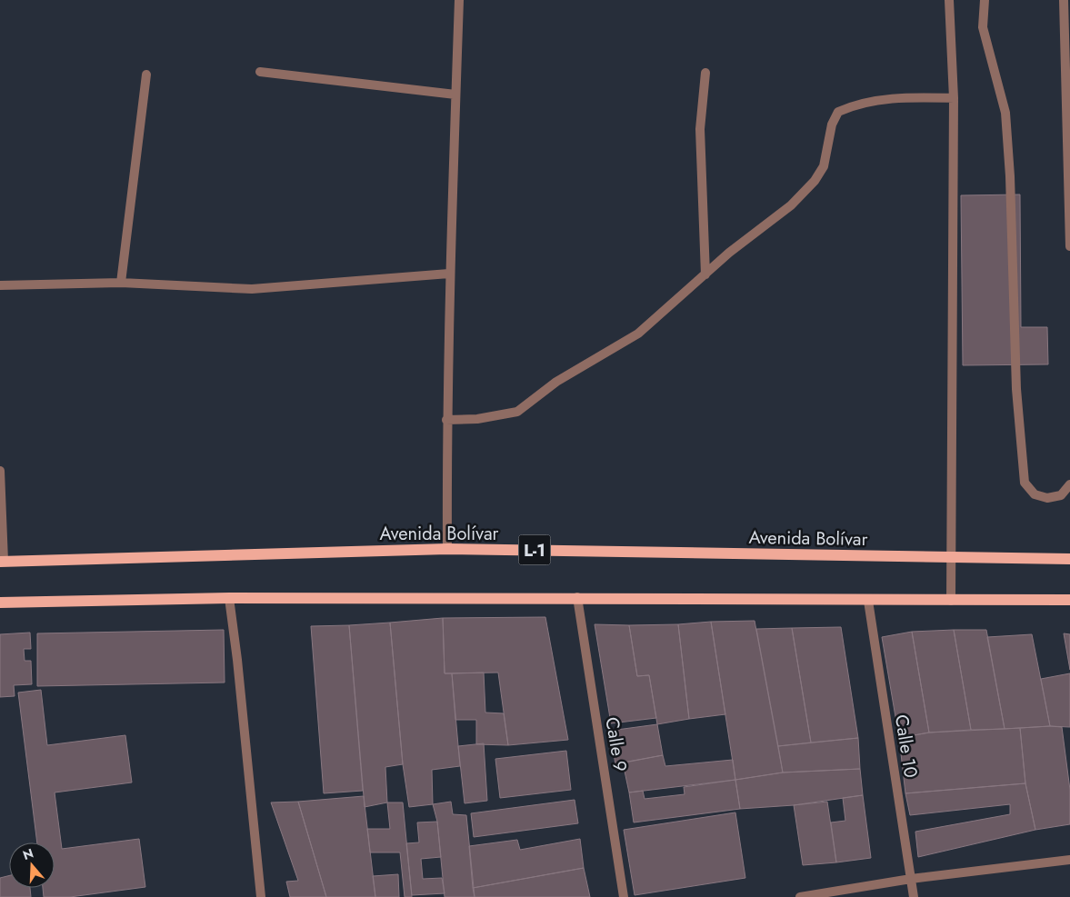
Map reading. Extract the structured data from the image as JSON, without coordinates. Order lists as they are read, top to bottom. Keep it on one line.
{"streets":{"main road":["Avenida Bolívar","L-1"],"street":["Calle 9","Calle 10"]},"north":"top"}
